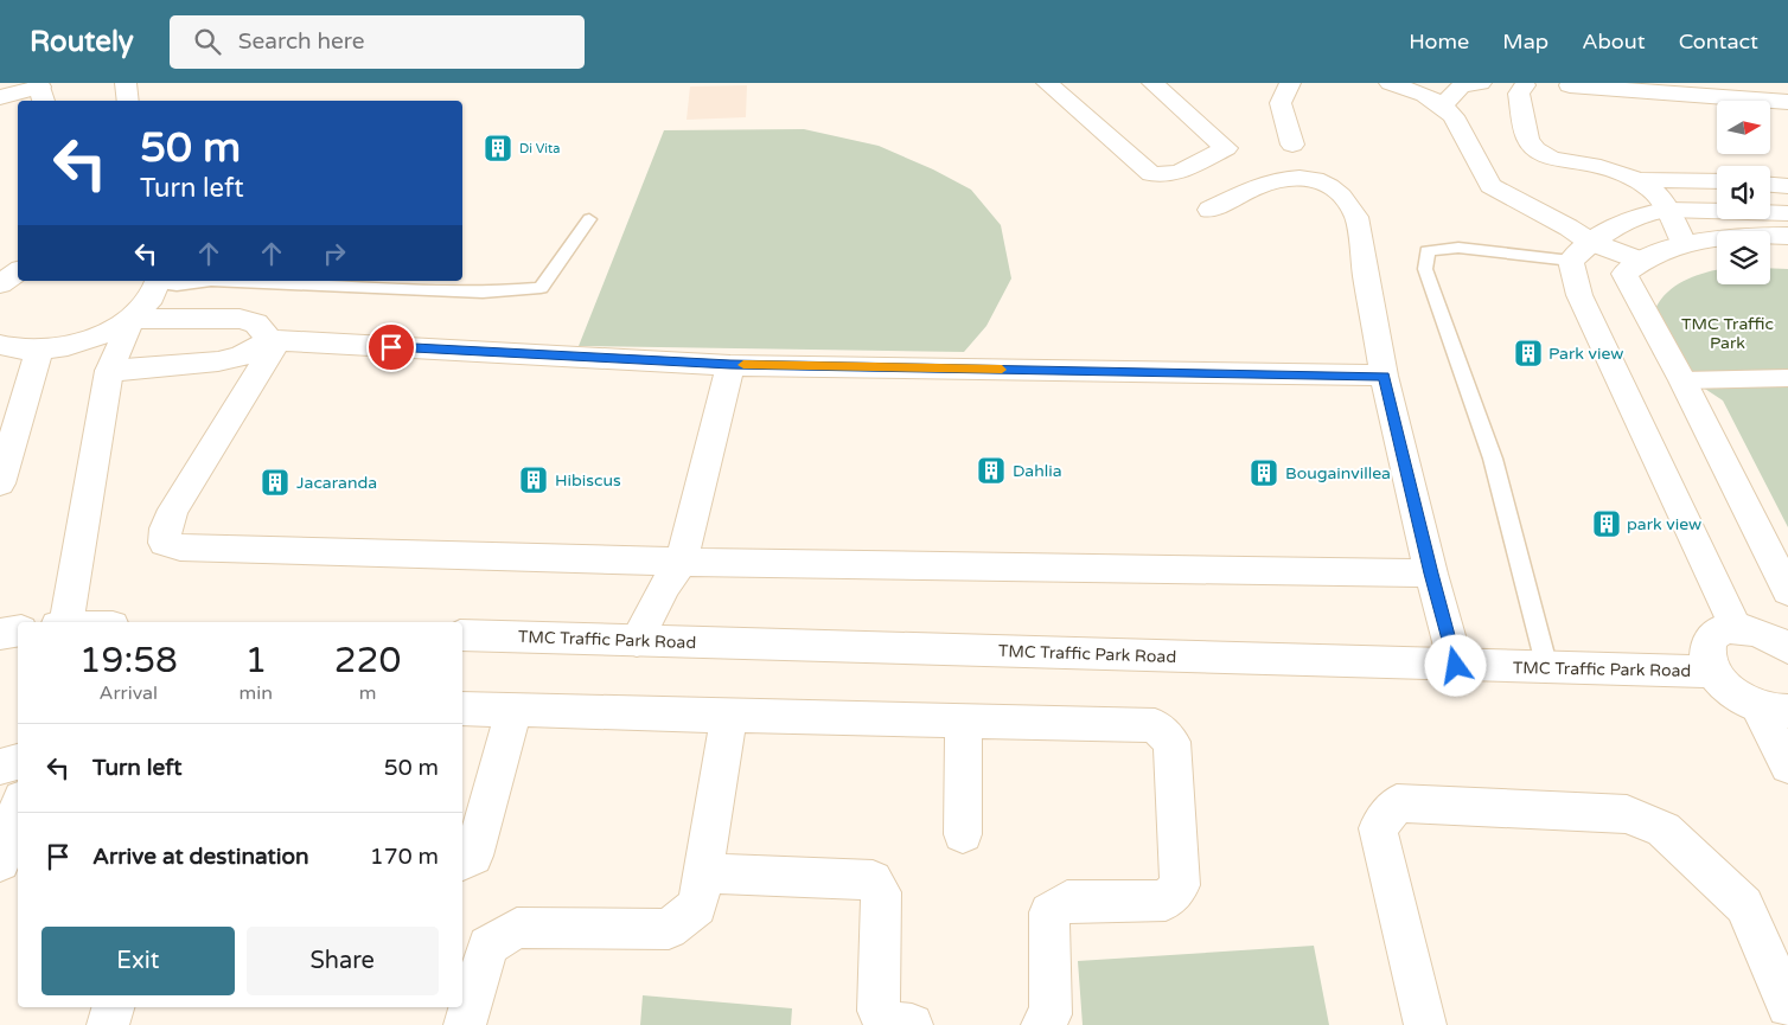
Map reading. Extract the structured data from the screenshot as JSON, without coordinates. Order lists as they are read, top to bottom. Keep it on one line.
{"streets":{"street":["TMC Traffic Park Road"]},"parks":["TMC Traffic Park"],"places":{"building":["Di Vita","Park view","Dahlia","Bougainvillea","Hibiscus","Jacaranda","park view"]},"north":"right","page":{"header":"Routely","search":"Search here","nav":["Home","Map","About","Contact"],"turn":["50 m","Turn left"],"eta":["19:58","Arrival","1","min","220","m"],"list":[{"name":"Turn left","value":"50 m"},{"name":"Arrive at destination","value":"170 m"}],"buttons":["Exit","Share"]}}
